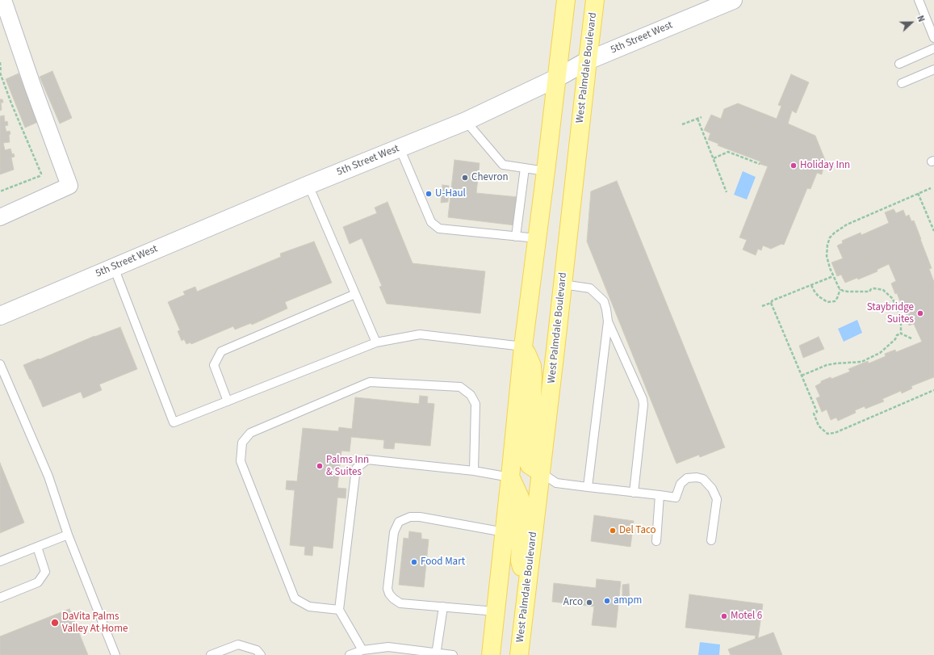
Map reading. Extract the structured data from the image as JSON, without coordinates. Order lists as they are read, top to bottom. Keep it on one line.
{"streets":{"main road":["West Palmdale Boulevard"],"street":["5th Street West"]},"crossings":[["5th Street West","West Palmdale Boulevard"]],"places":["Holiday Inn","Chevron","U-Haul","Staybridge Suites","Palms Inn & Suites","Del Taco","Food Mart","ampm","Arco","Motel 6","DaVita Palms Valley At Home"],"north":"right"}
